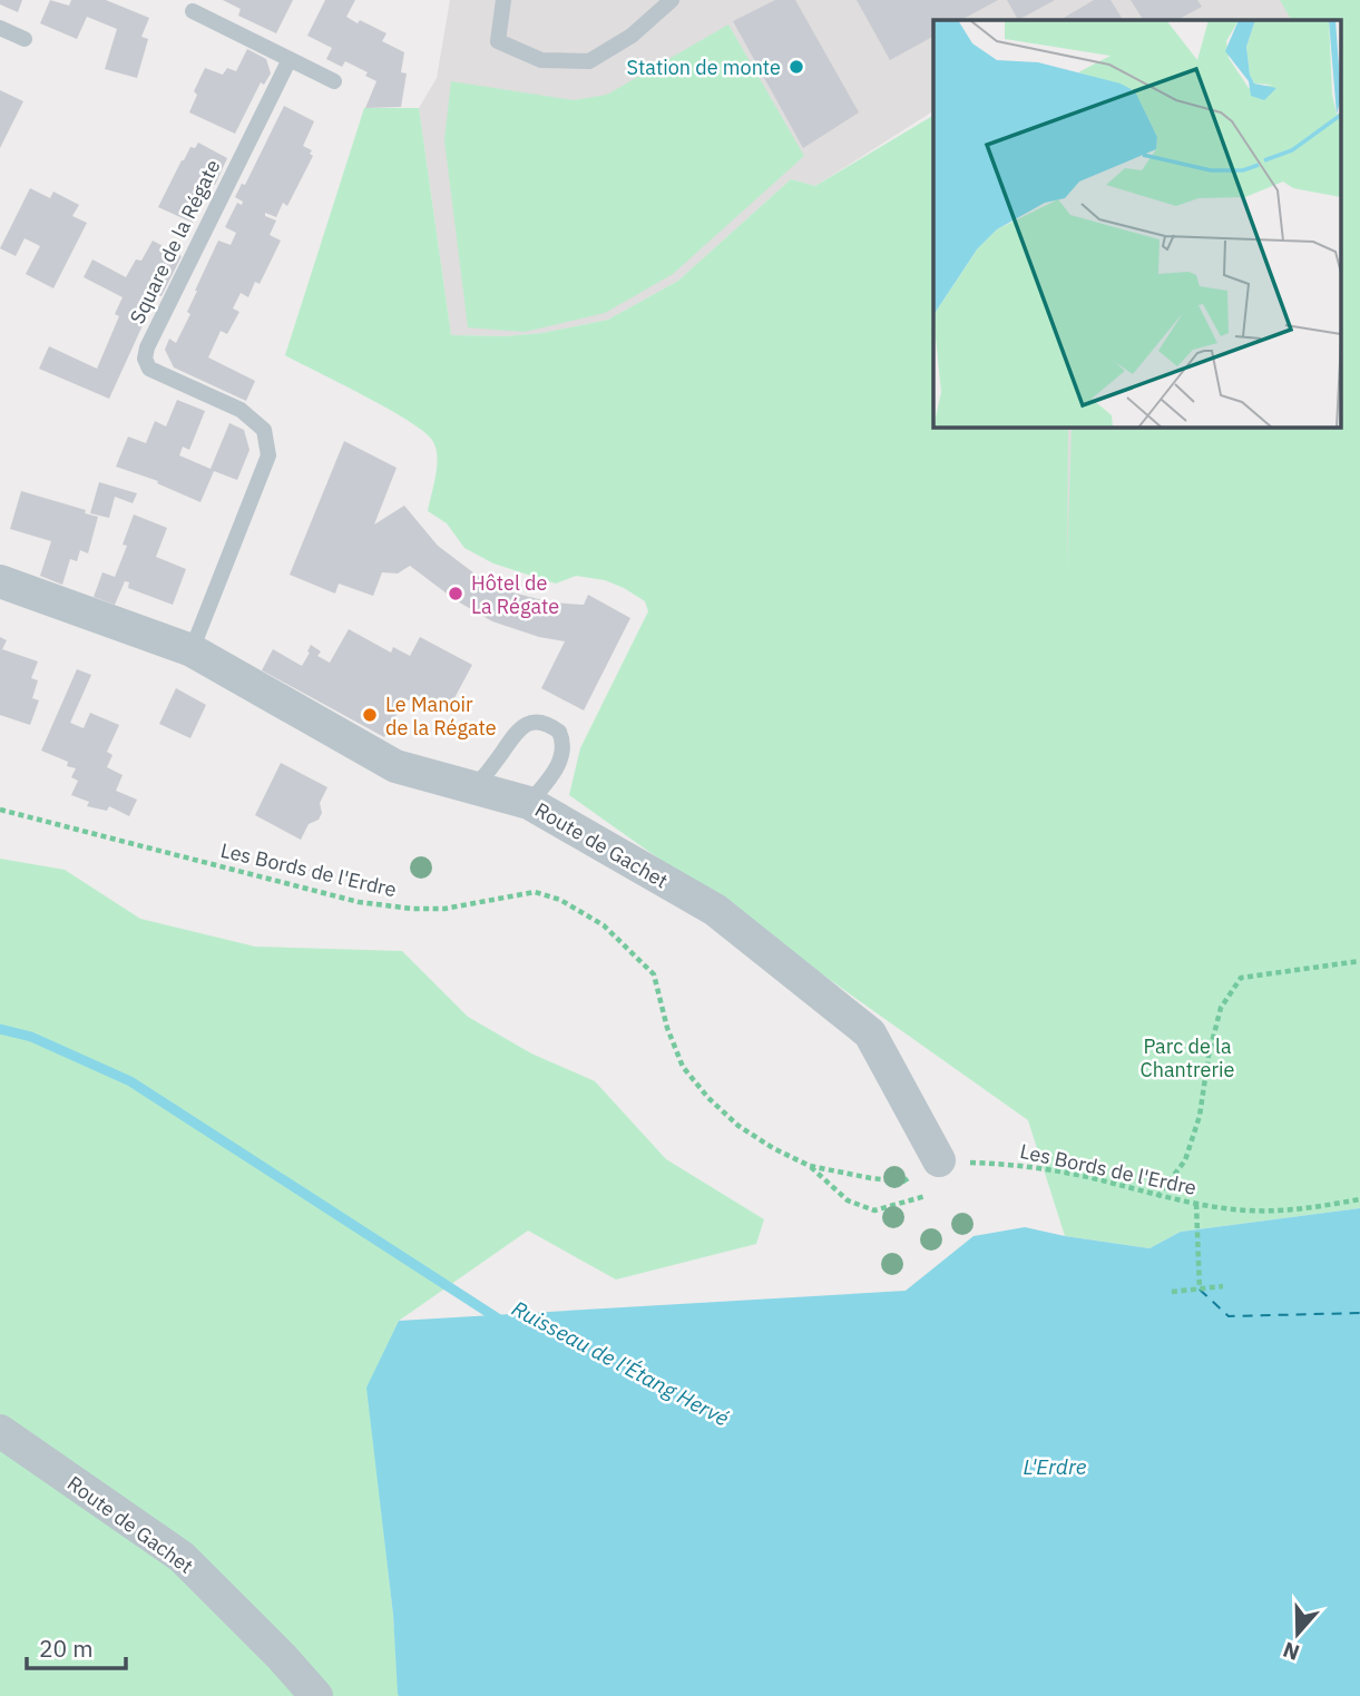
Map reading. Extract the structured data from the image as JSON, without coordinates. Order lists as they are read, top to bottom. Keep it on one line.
{"streets":{"street":["Route de Gachet"],"lane":["Square de la Régate"],"path":["Les Bords de l'Erdre"]},"crossings":[["Square de la Régate","Route de Gachet"],["Route de Gachet","Les Bords de l'Erdre"]],"water":["Ruisseau de l'Étang Hervé","L'Erdre"],"parks":["Parc de la Chantrerie"],"places":["Station de monte","Hôtel de La Régate","Le Manoir de la Régate"],"scale_bar":"20 m","north":"bottom"}
